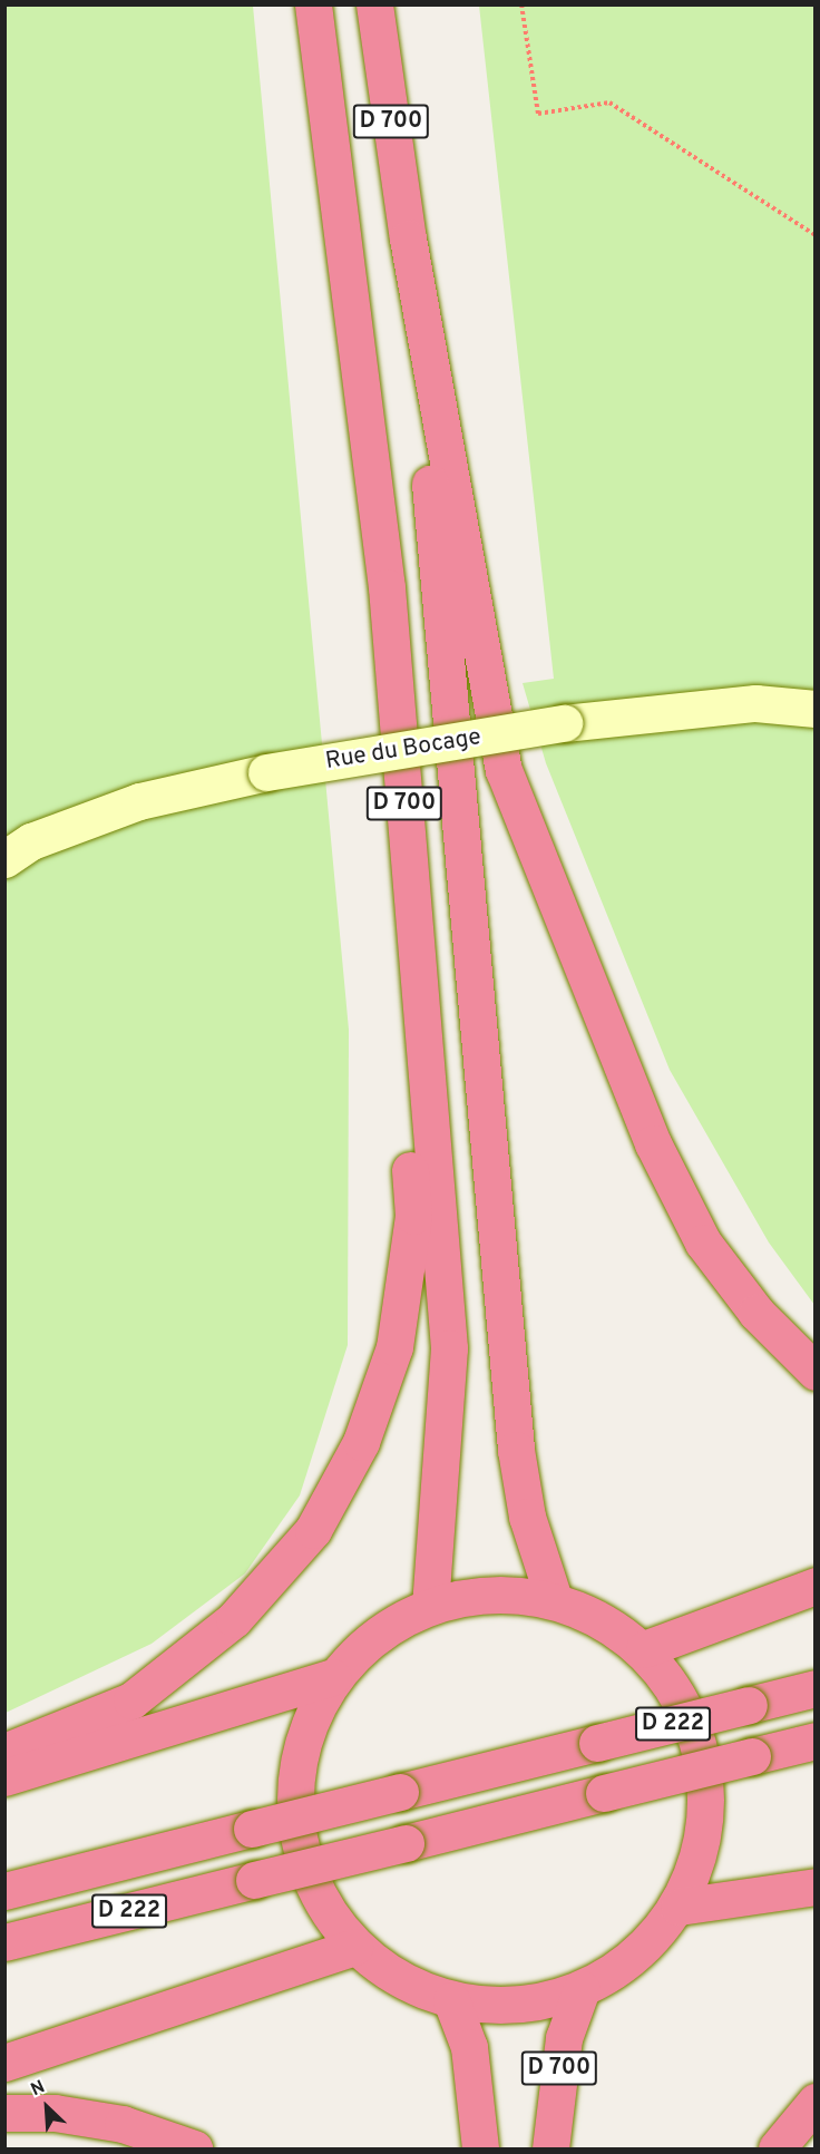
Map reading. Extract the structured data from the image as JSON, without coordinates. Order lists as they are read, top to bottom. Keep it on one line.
{"streets":{"highway":["D 700","D 222"],"street":["Rue du Bocage"]},"north":"top left"}
